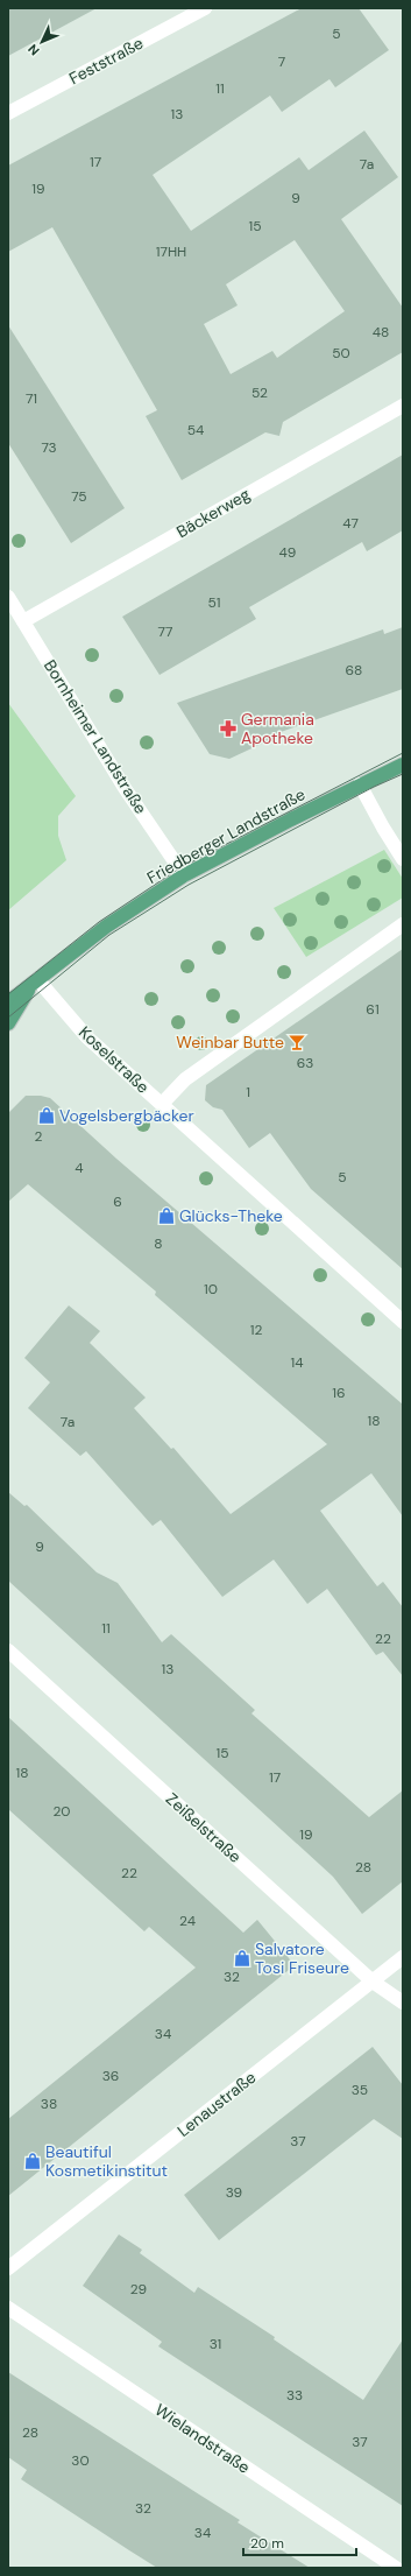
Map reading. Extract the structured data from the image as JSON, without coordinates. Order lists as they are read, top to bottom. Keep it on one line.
{"streets":{"main road":["Friedberger Landstraße"],"street":["Feststraße","Bäckerweg","Bornheimer Landstraße","Koselstraße","Zeißelstraße","Lenaustraße","Wielandstraße"]},"crossings":[["Bäckerweg","Bornheimer Landstraße"],["Bornheimer Landstraße","Friedberger Landstraße"],["Friedberger Landstraße","Koselstraße"],["Zeißelstraße","Lenaustraße"]],"places":{"pharmacy":["Germania Apotheke"],"bar":["Weinbar Butte"],"shop":["Vogelsbergbäcker","Glücks-Theke","Salvatore Tosi Friseure","Beautiful Kosmetikinstitut"]},"house_numbers":["5","7","11","13","17","7a","19","9","15","17HH","48","50","52","71","54","73","75","47","49","51","77","68","61","63","1","2","4","5","6","8","10","12","14","16","18","7a","9","11","22","13","15","18","17","20","19","28","22","24","32","34","36","35","38","37","39","29","31","33","28","37","30","32","34"],"scale_bar":"20 m","north":"bottom left"}
